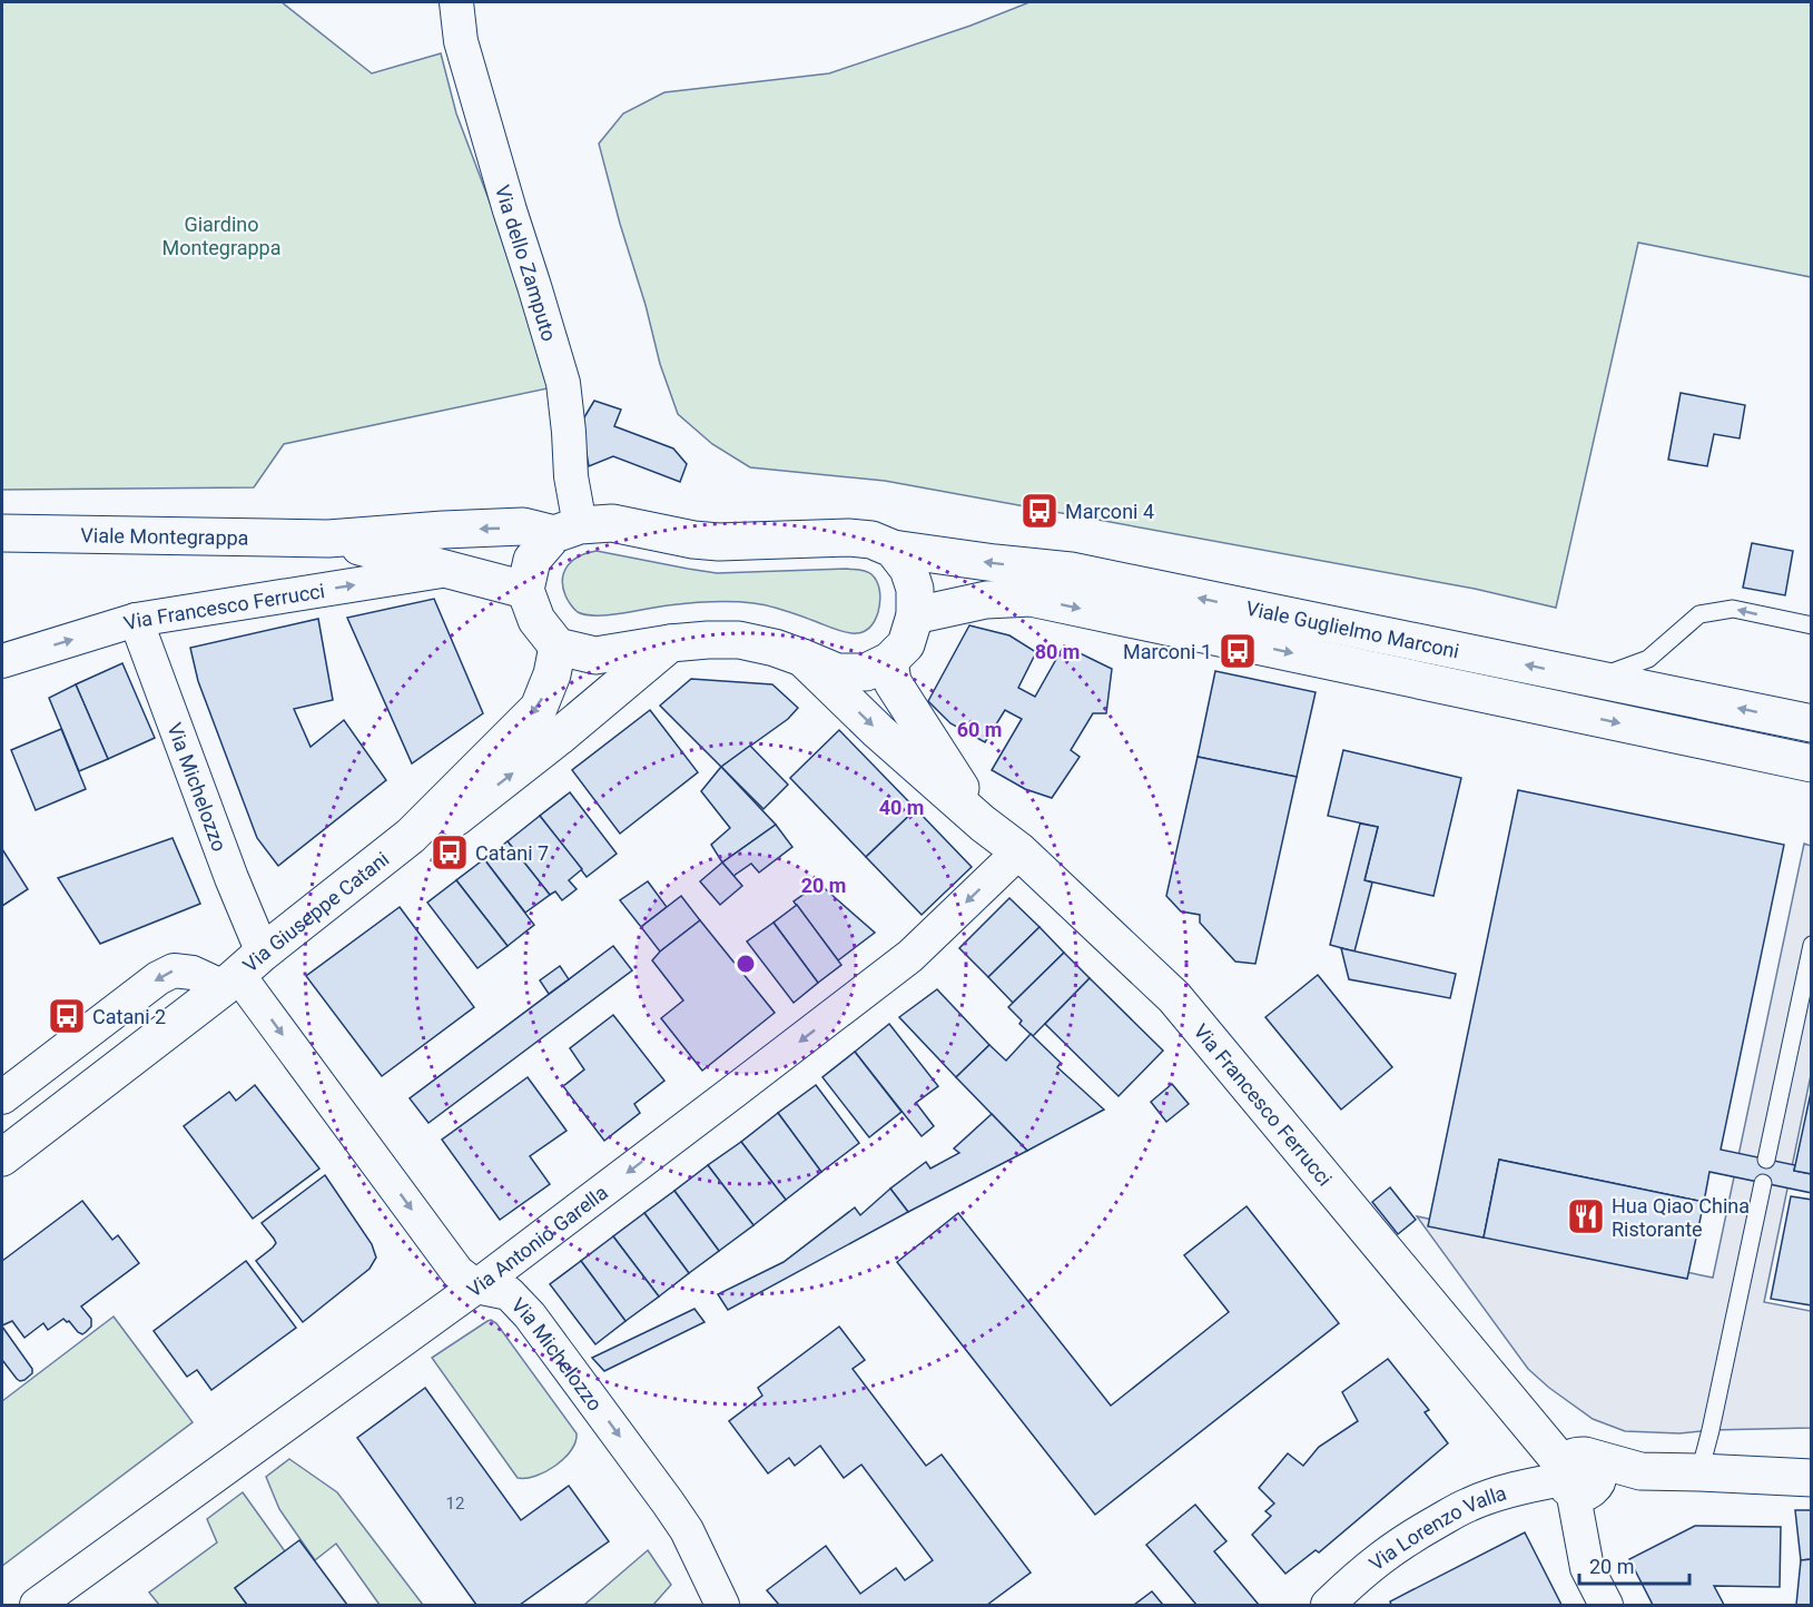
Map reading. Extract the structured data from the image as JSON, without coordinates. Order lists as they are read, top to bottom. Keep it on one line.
{"streets":{"main road":["Viale Montegrappa","Via Francesco Ferrucci","Viale Guglielmo Marconi","Via Giuseppe Catani"],"street":["Via dello Zamputo","Via Michelozzo","Via Antonio Garella","Via Lorenzo Valla"]},"crossings":[["Via Francesco Ferrucci","Via Michelozzo"],["Via Francesco Ferrucci","Via Antonio Garella"],["Via Francesco Ferrucci","Via Lorenzo Valla"],["Via Michelozzo","Via Giuseppe Catani"],["Via Michelozzo","Via Antonio Garella"]],"one_way":["Via Francesco Ferrucci","Via Michelozzo","Via Antonio Garella"],"parks":["Giardino Montegrappa"],"places":{"bus stop":["Marconi 4","Marconi 1","Catani 7","Catani 2"],"restaurant":["Hua Qiao China Ristorante"]},"house_numbers":["12"],"scale_bar":"20 m","rings":["80 m","60 m","40 m","20 m"]}
